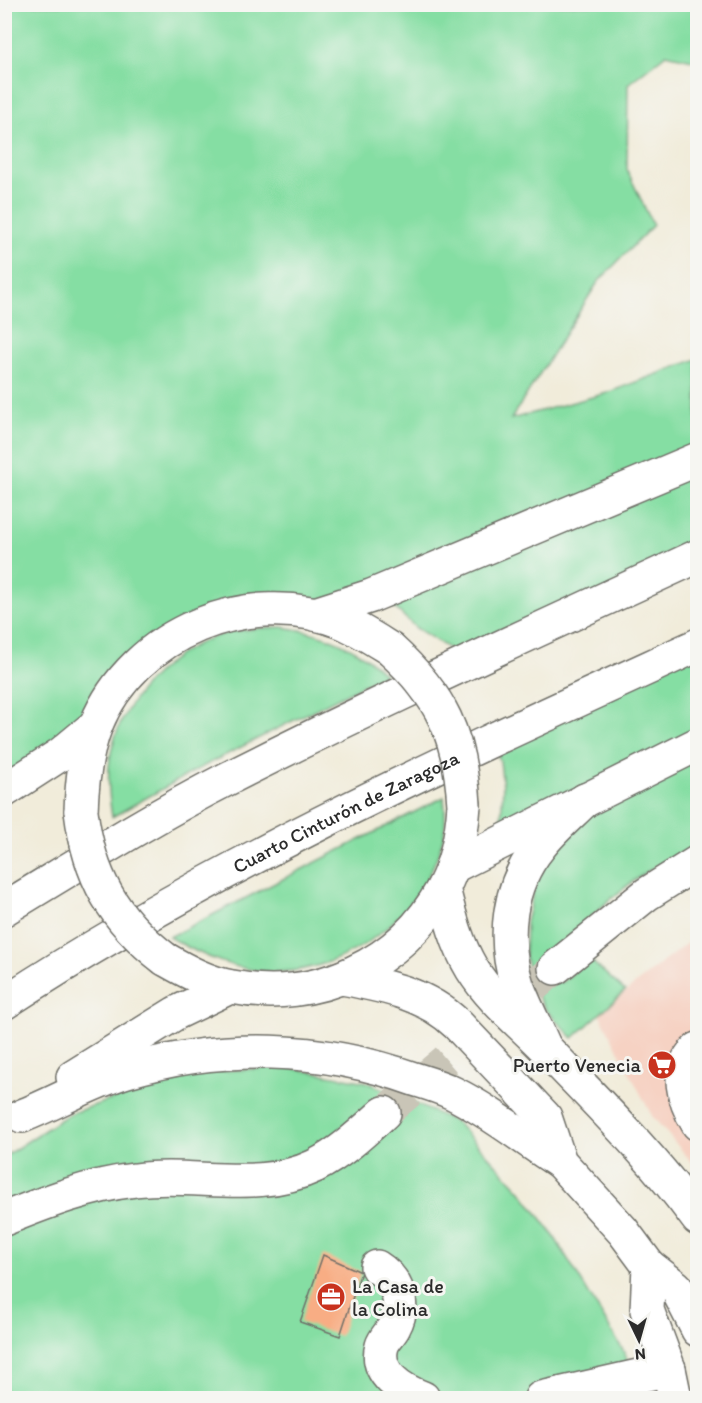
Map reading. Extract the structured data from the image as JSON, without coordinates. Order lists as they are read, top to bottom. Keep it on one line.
{"streets":{"main road":["Cuarto Cinturón de Zaragoza"]},"places":{"supermarket":["Puerto Venecia"],"office":["La Casa de la Colina"]},"north":"bottom"}
